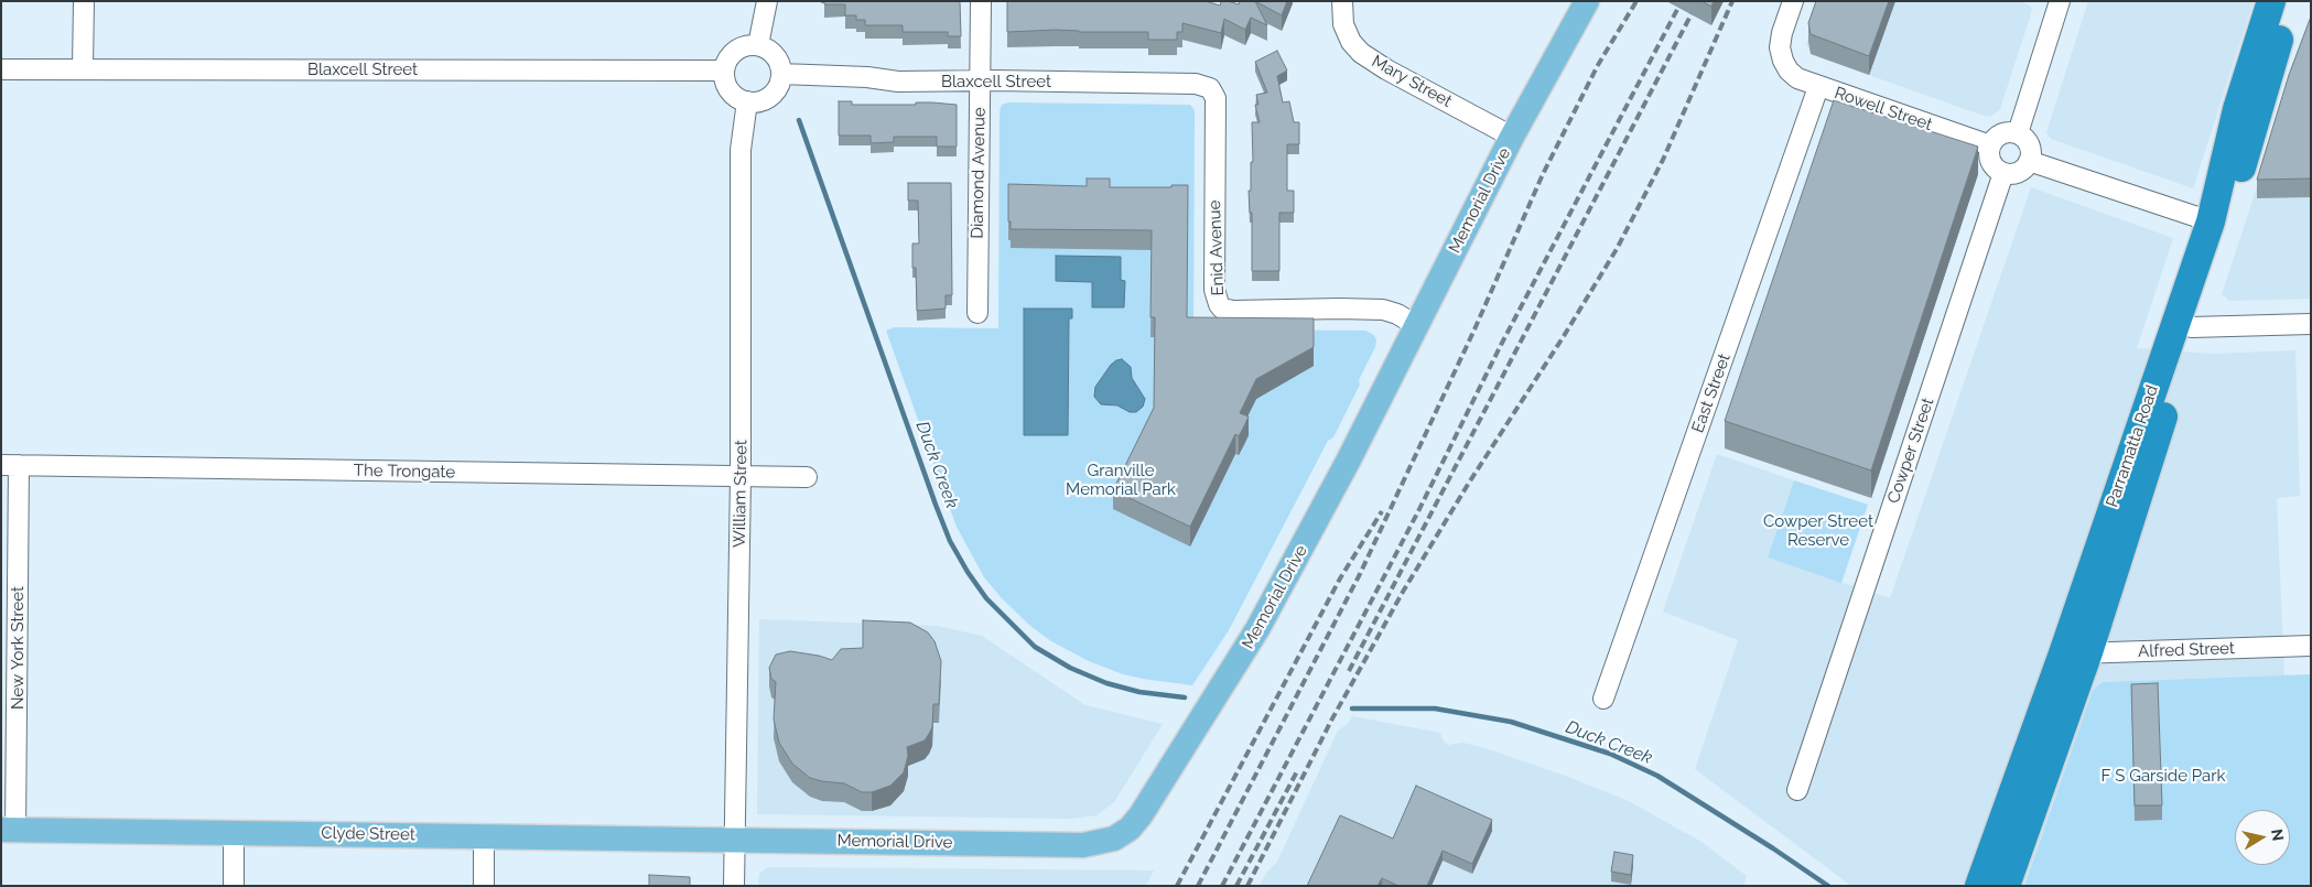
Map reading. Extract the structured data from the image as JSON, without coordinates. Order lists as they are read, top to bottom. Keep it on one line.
{"streets":{"highway":["Parramatta Road"],"main road":["Memorial Drive","Clyde Street"],"street":["Blaxcell Street","Mary Street","Rowell Street","Diamond Avenue","Enid Avenue","East Street","Cowper Street","The Trongate","William Street","New York Street","Alfred Street"]},"crossings":[["Blaxcell Street","Diamond Avenue"],["Blaxcell Street","Enid Avenue"],["Blaxcell Street","William Street"],["Mary Street","Memorial Drive"],["Rowell Street","East Street"],["Rowell Street","Cowper Street"],["Memorial Drive","Enid Avenue"],["Memorial Drive","William Street"],["Memorial Drive","Clyde Street"],["Parramatta Road","Alfred Street"],["The Trongate","William Street"],["The Trongate","New York Street"],["William Street","Clyde Street"],["New York Street","Clyde Street"]],"water":["Duck Creek"],"parks":["Granville Memorial Park","Cowper Street Reserve","F S Garside Park"],"north":"right"}
